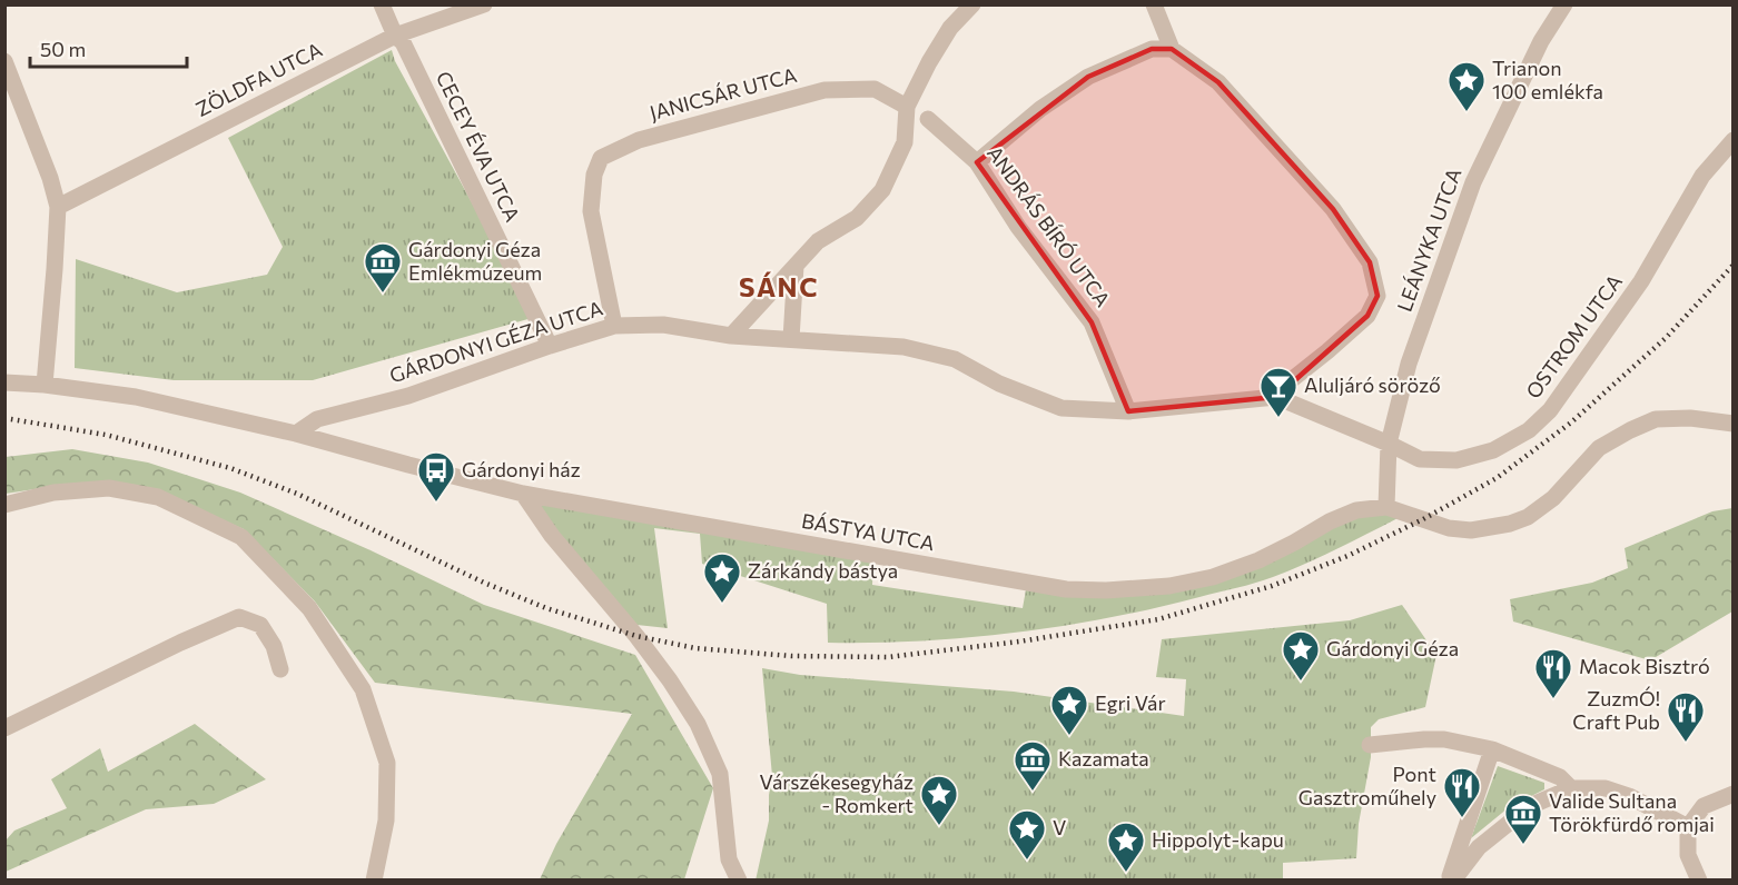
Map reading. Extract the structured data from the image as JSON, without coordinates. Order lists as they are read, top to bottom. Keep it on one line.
{"streets":{"street":["ZÖLDFA UTCA","JANICSÁR UTCA","CECEY ÉVA UTCA","ANDRÁS BÍRÓ UTCA","LEÁNYKA UTCA","OSTROM UTCA","GÁRDONYI GÉZA UTCA","BÁSTYA UTCA"]},"crossings":[["ZÖLDFA UTCA","CECEY ÉVA UTCA"],["JANICSÁR UTCA","GÁRDONYI GÉZA UTCA"],["CECEY ÉVA UTCA","GÁRDONYI GÉZA UTCA"],["ANDRÁS BÍRÓ UTCA","GÁRDONYI GÉZA UTCA"],["LEÁNYKA UTCA","OSTROM UTCA"],["LEÁNYKA UTCA","GÁRDONYI GÉZA UTCA"],["LEÁNYKA UTCA","BÁSTYA UTCA"],["OSTROM UTCA","GÁRDONYI GÉZA UTCA"],["GÁRDONYI GÉZA UTCA","BÁSTYA UTCA"]],"districts":["SÁNC"],"places":{"place":["Trianon 100 emlékfa","Zárkándy bástya","Gárdonyi Géza","Egri Vár","Várszékesegyház - Romkert","V","Hippolyt-kapu"],"museum":["Gárdonyi Géza Emlékmúzeum","Kazamata","Valide Sultana Törökfürdő romjai"],"bar":["Aluljáró söröző"],"bus stop":["Gárdonyi ház"],"restaurant":["Macok Bisztró","ZuzmÓ! Craft Pub","Pont Gasztroműhely"]},"scale_bar":"50 m"}
